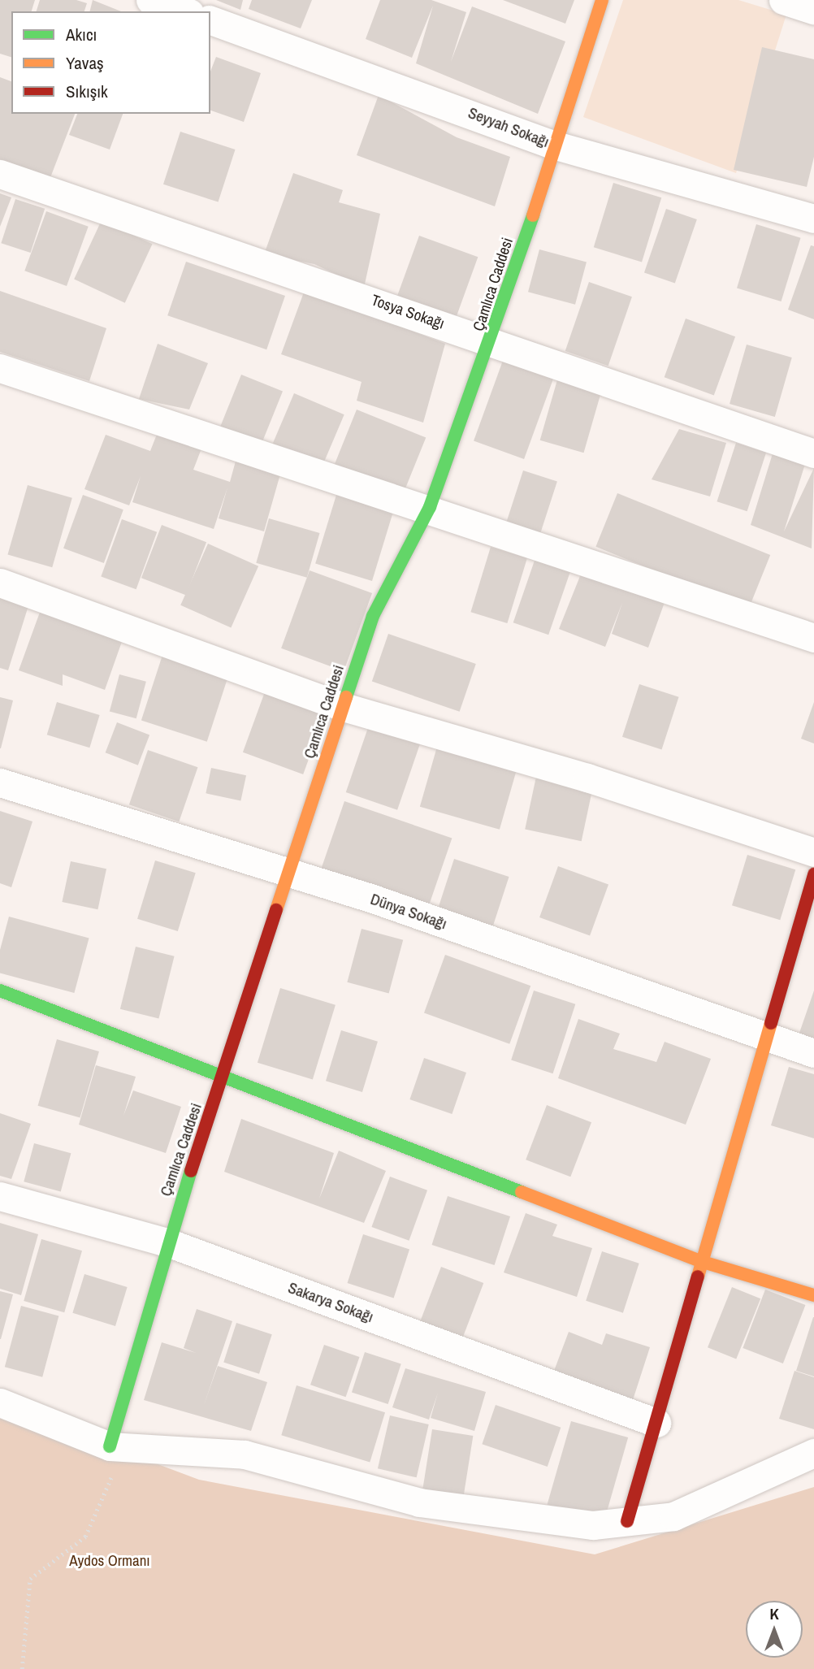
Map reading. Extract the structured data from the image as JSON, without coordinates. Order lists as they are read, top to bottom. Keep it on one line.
{"streets":{"street":["Seyyah Sokağı","Çamlıca Caddesi","Tosya Sokağı","Dünya Sokağı","Sakarya Sokağı"]},"crossings":[["Seyyah Sokağı","Çamlıca Caddesi"],["Çamlıca Caddesi","Tosya Sokağı"],["Çamlıca Caddesi","Dünya Sokağı"],["Çamlıca Caddesi","Sakarya Sokağı"]],"parks":["Aydos Ormanı"],"legend":["Akıcı","Yavaş","Sıkışık"],"north":"top"}
